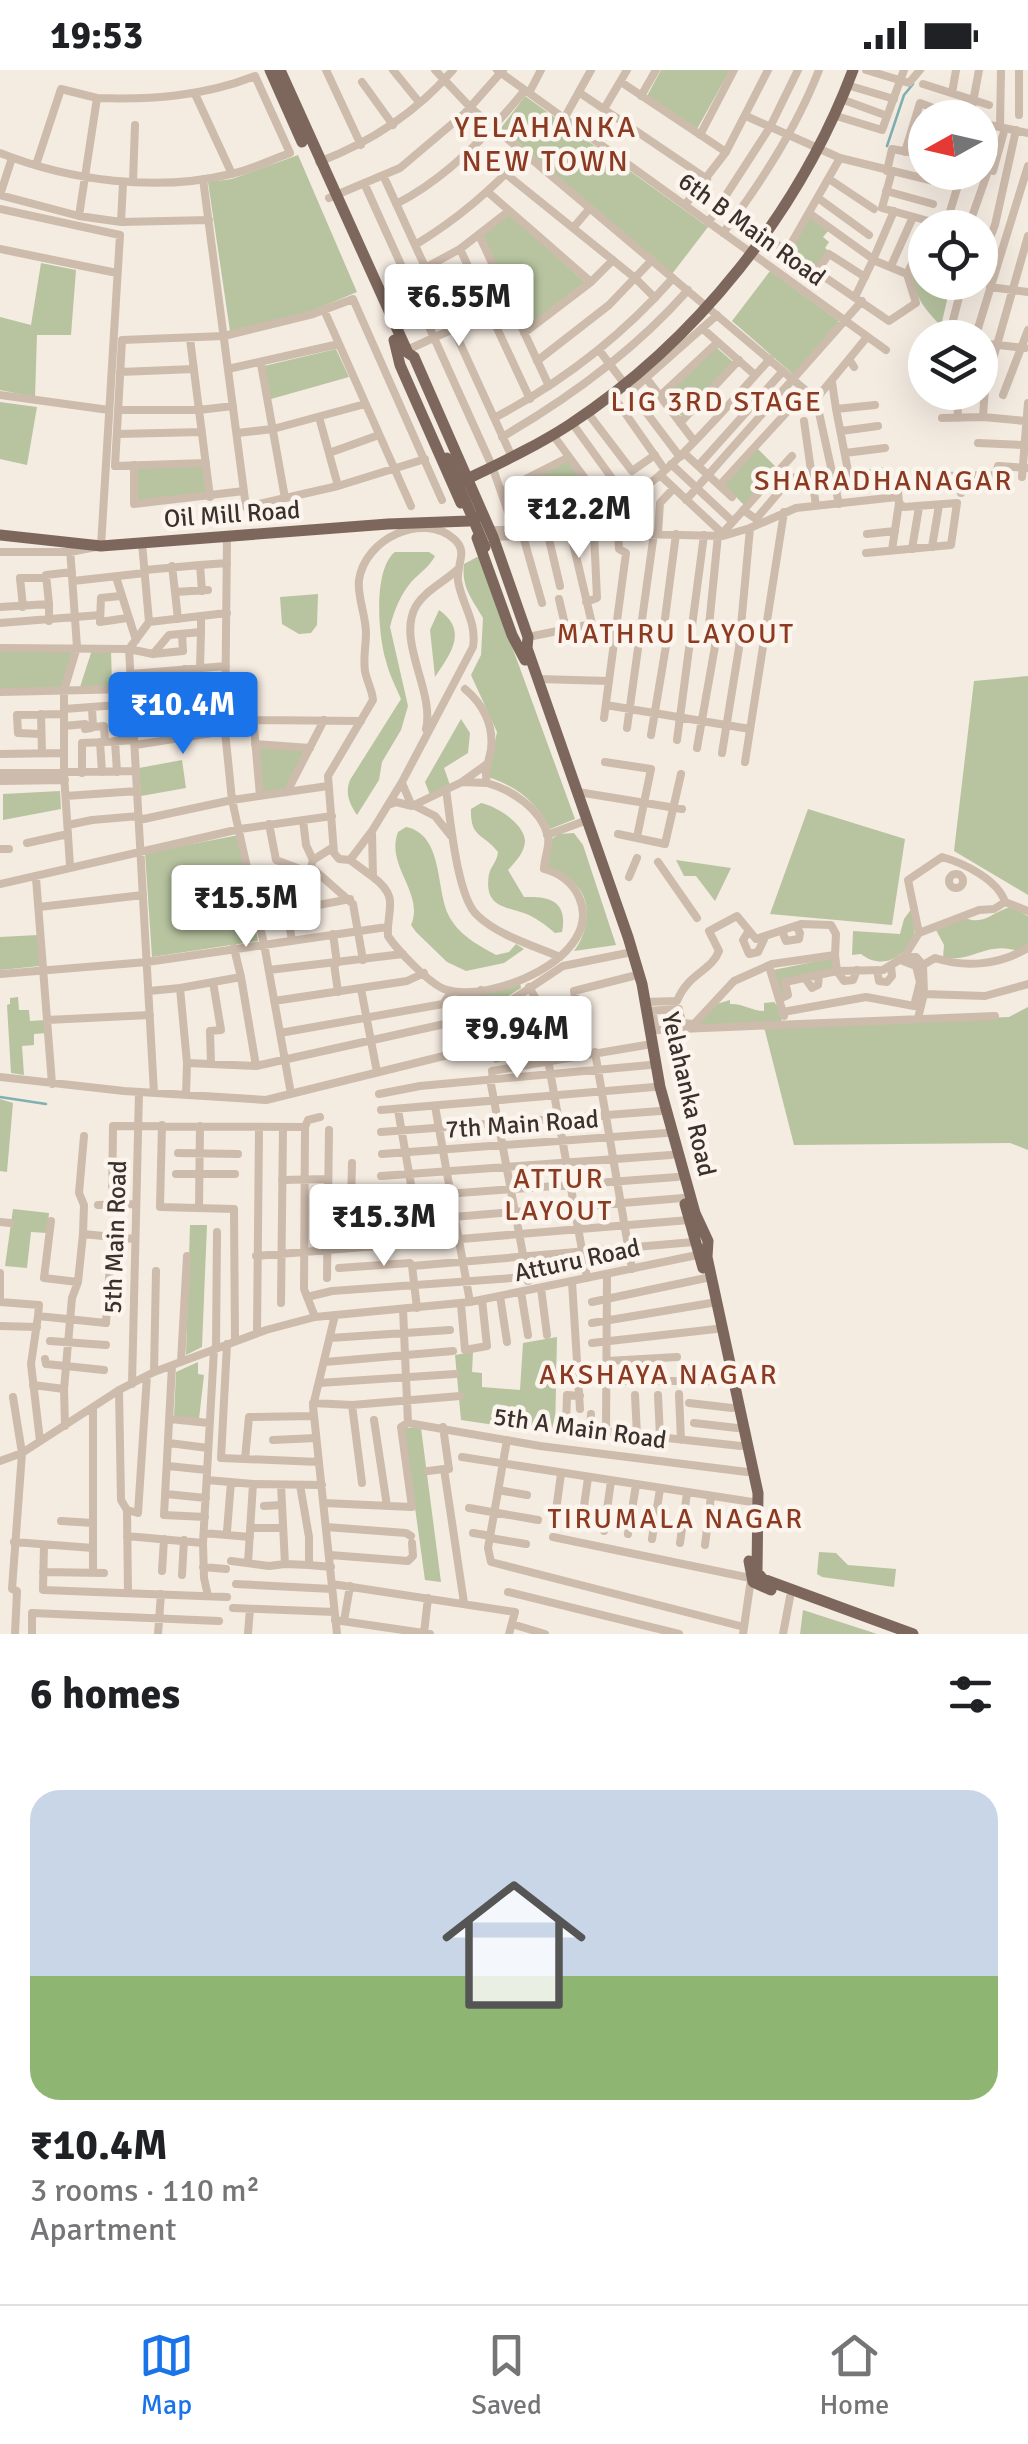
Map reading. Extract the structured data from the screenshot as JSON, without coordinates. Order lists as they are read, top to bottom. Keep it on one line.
{"streets":{"main road":["Oil Mill Road","Yelahanka Road"],"street":["6th B Main Road","7th Main Road","5th Main Road","Atturu Road","5th A Main Road"]},"crossings":[["Yelahanka Road","7th Main Road"],["Yelahanka Road","Atturu Road"],["Yelahanka Road","5th A Main Road"],["5th Main Road","Atturu Road"]],"districts":["YELAHANKA NEW TOWN","LIG 3RD STAGE","SHARADHANAGAR","MATHRU LAYOUT","ATTUR LAYOUT","AKSHAYA NAGAR","TIRUMALA NAGAR"],"north":"left","page":{"status":"19:53","price":["₹6.55M","₹12.2M","₹10.4M","₹15.5M","₹9.94M","₹15.3M"],"heading":"6 homes","list":[{"name":"₹10.4M","note":"3 rooms · 110 m² · Apartment"}],"tabs":["Map","Saved","Home"]}}
